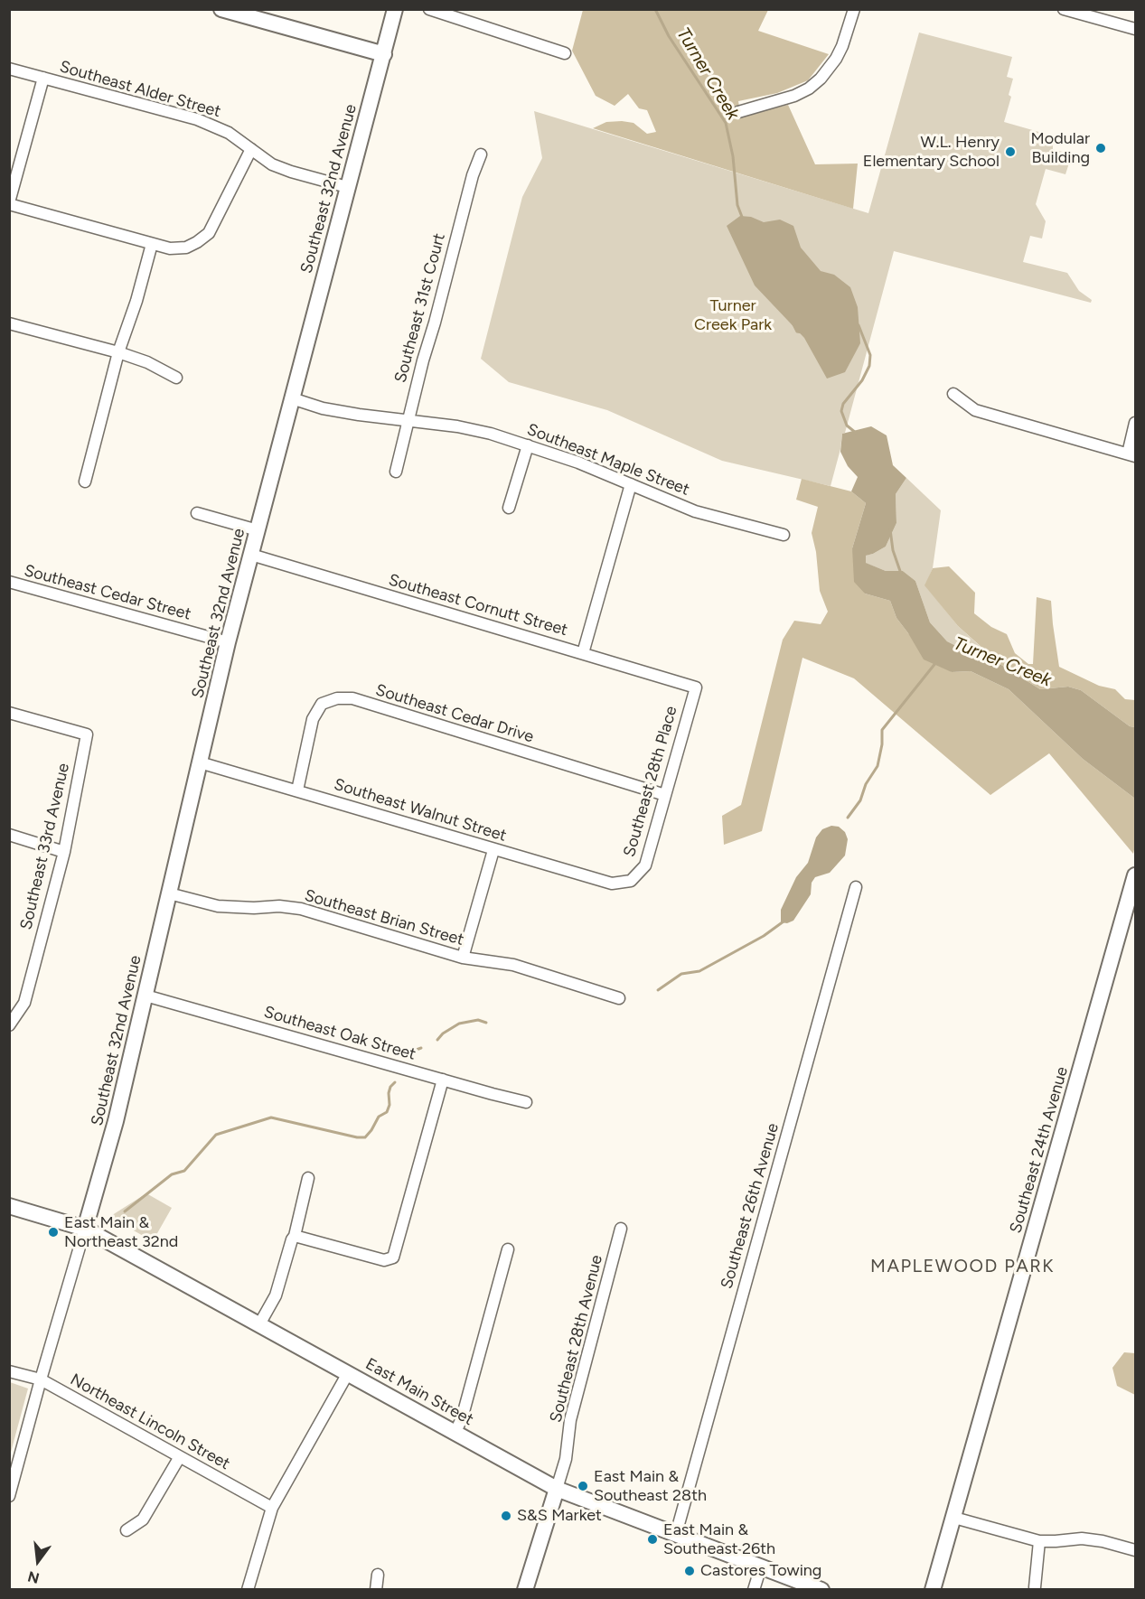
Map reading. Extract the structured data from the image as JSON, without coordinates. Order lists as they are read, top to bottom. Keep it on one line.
{"streets":{"main road":["Southeast 32nd Avenue","Southeast 24th Avenue","East Main Street"],"street":["Southeast Alder Street","Southeast 31st Court","Southeast Maple Street","Southeast Cedar Street","Southeast Cornutt Street","Southeast Cedar Drive","Southeast 28th Place","Southeast Walnut Street","Southeast 33rd Avenue","Southeast Brian Street","Southeast Oak Street","Southeast 26th Avenue","Southeast 28th Avenue","Northeast Lincoln Street"]},"crossings":[["Southeast Alder Street","Southeast 32nd Avenue"],["Southeast 32nd Avenue","Southeast Maple Street"],["Southeast 32nd Avenue","Southeast Cedar Street"],["Southeast 32nd Avenue","Southeast Cornutt Street"],["Southeast 32nd Avenue","Southeast Walnut Street"],["Southeast 32nd Avenue","Southeast Brian Street"],["Southeast 32nd Avenue","Southeast Oak Street"],["Southeast 32nd Avenue","East Main Street"],["Southeast 31st Court","Southeast Maple Street"],["Southeast Cornutt Street","Southeast 28th Place"],["Southeast Cedar Drive","Southeast 28th Place"],["Southeast Cedar Drive","Southeast Walnut Street"],["Southeast 28th Place","Southeast Walnut Street"],["Southeast 26th Avenue","East Main Street"],["Southeast 28th Avenue","East Main Street"]],"districts":["MAPLEWOOD PARK"],"water":["Turner Creek"],"parks":["Turner Creek Park"],"places":["Modular Building","W.L. Henry Elementary School","East Main & Northeast 32nd","East Main & Southeast 28th","S&S Market","East Main & Southeast 26th","Castores Towing"],"north":"bottom"}
